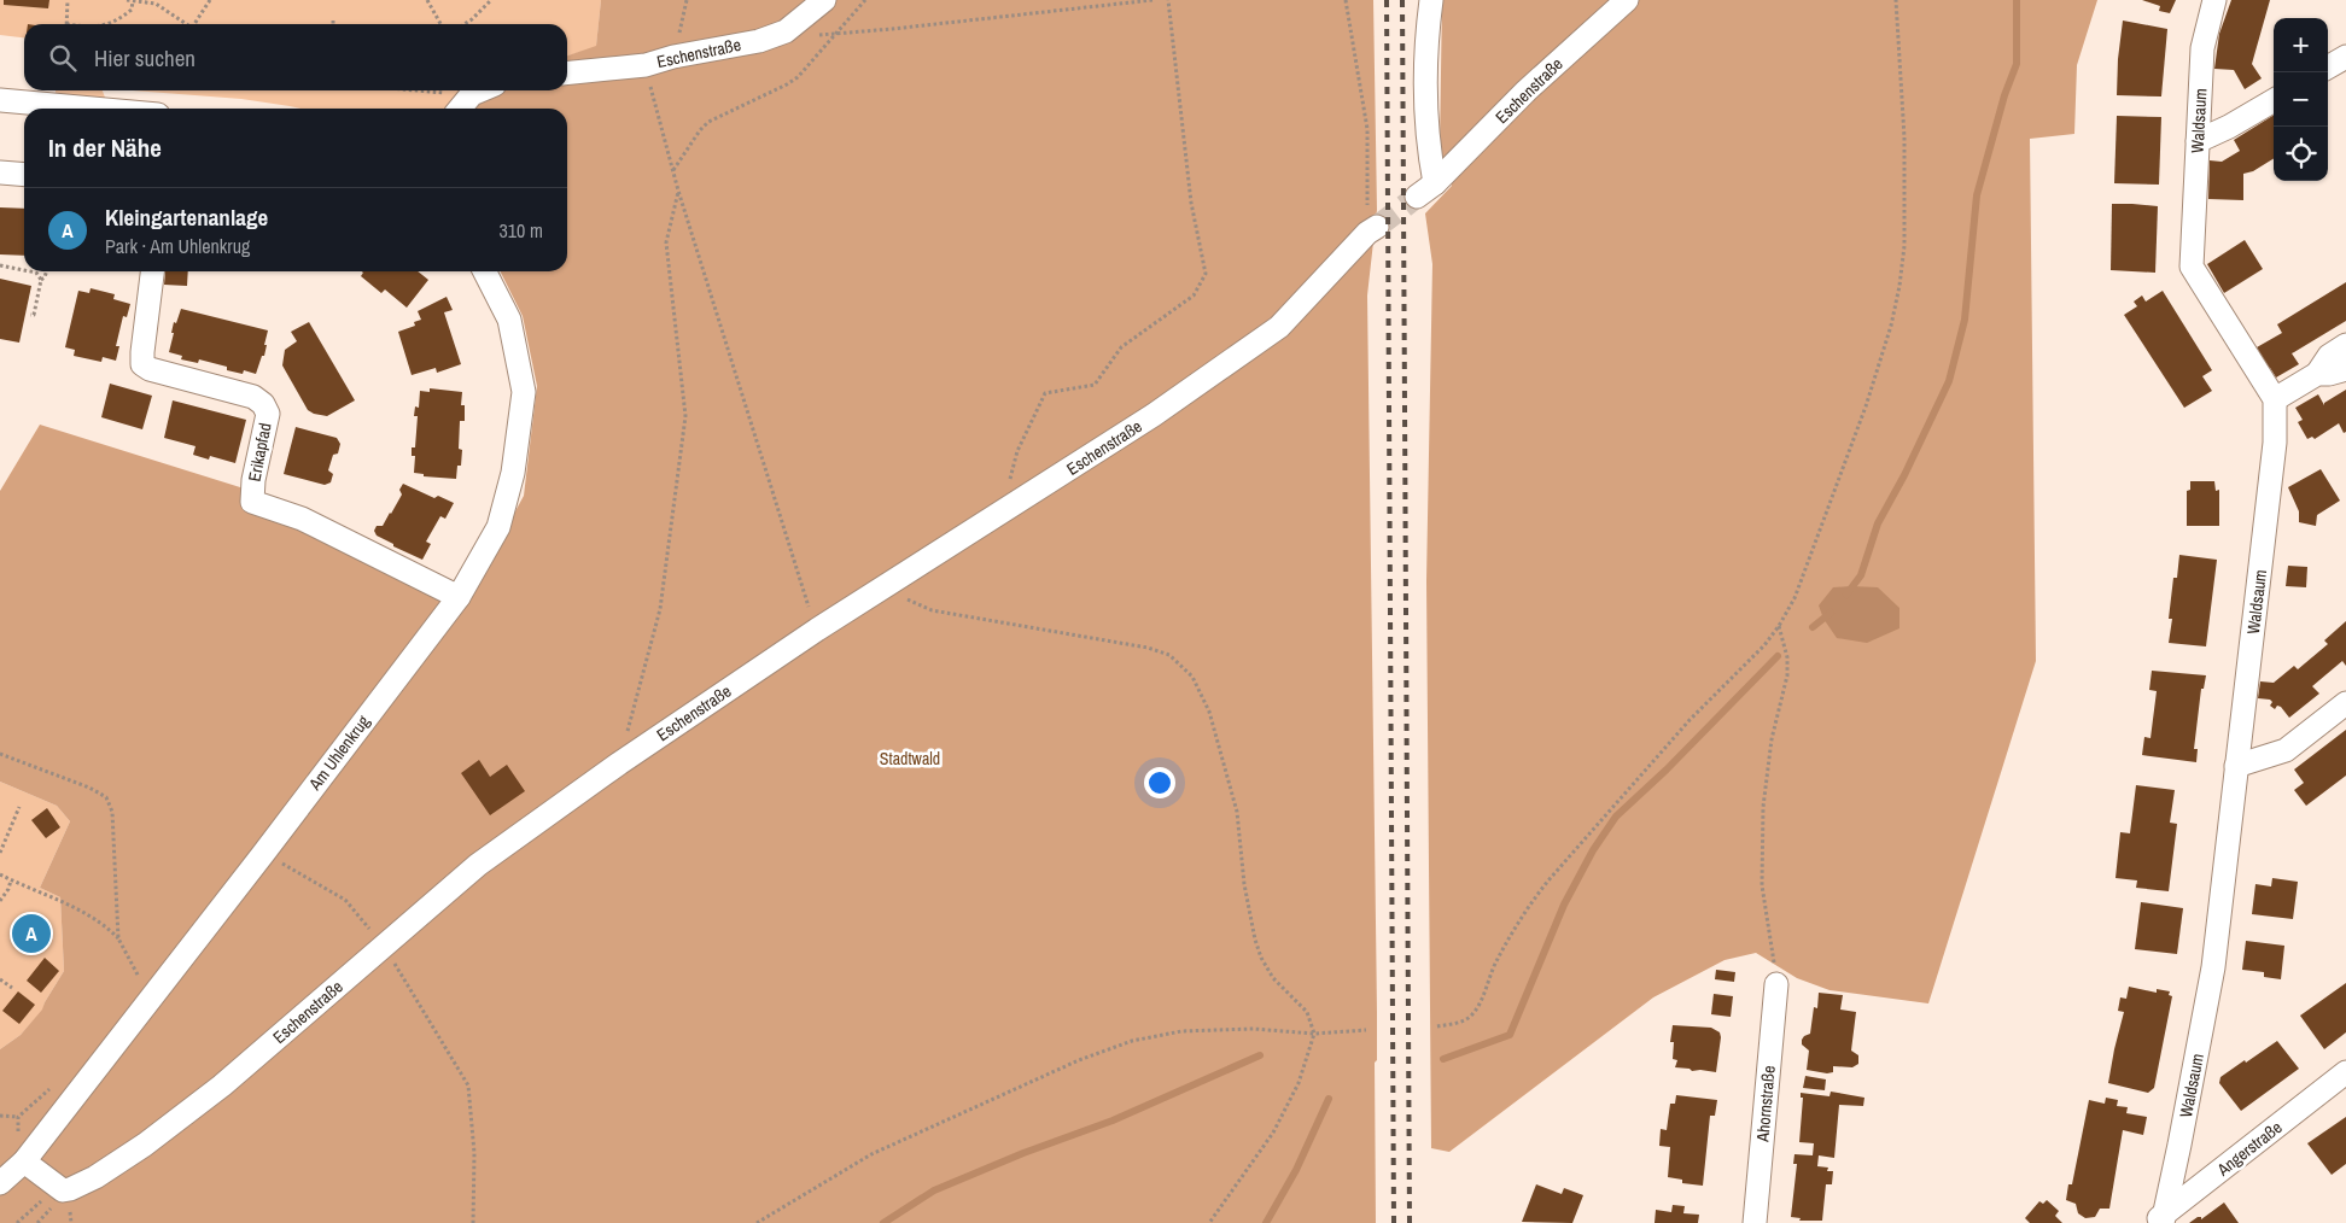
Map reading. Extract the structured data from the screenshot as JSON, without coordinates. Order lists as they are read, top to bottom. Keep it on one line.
{"streets":{"street":["Eschenstraße","Waldsaum","Erikapfad","Am Uhlenkrug","Ahornstraße","Angerstraße"]},"crossings":[["Waldsaum","Angerstraße"],["Erikapfad","Am Uhlenkrug"]],"parks":["Stadtwald"],"page":{"map_buttons":["+","−"],"search":"Hier suchen","heading":"In der Nähe","list":[{"mark":"A","name":"Kleingartenanlage","note":"Park · Am Uhlenkrug","value":"310 m"}],"pins":"A"}}
